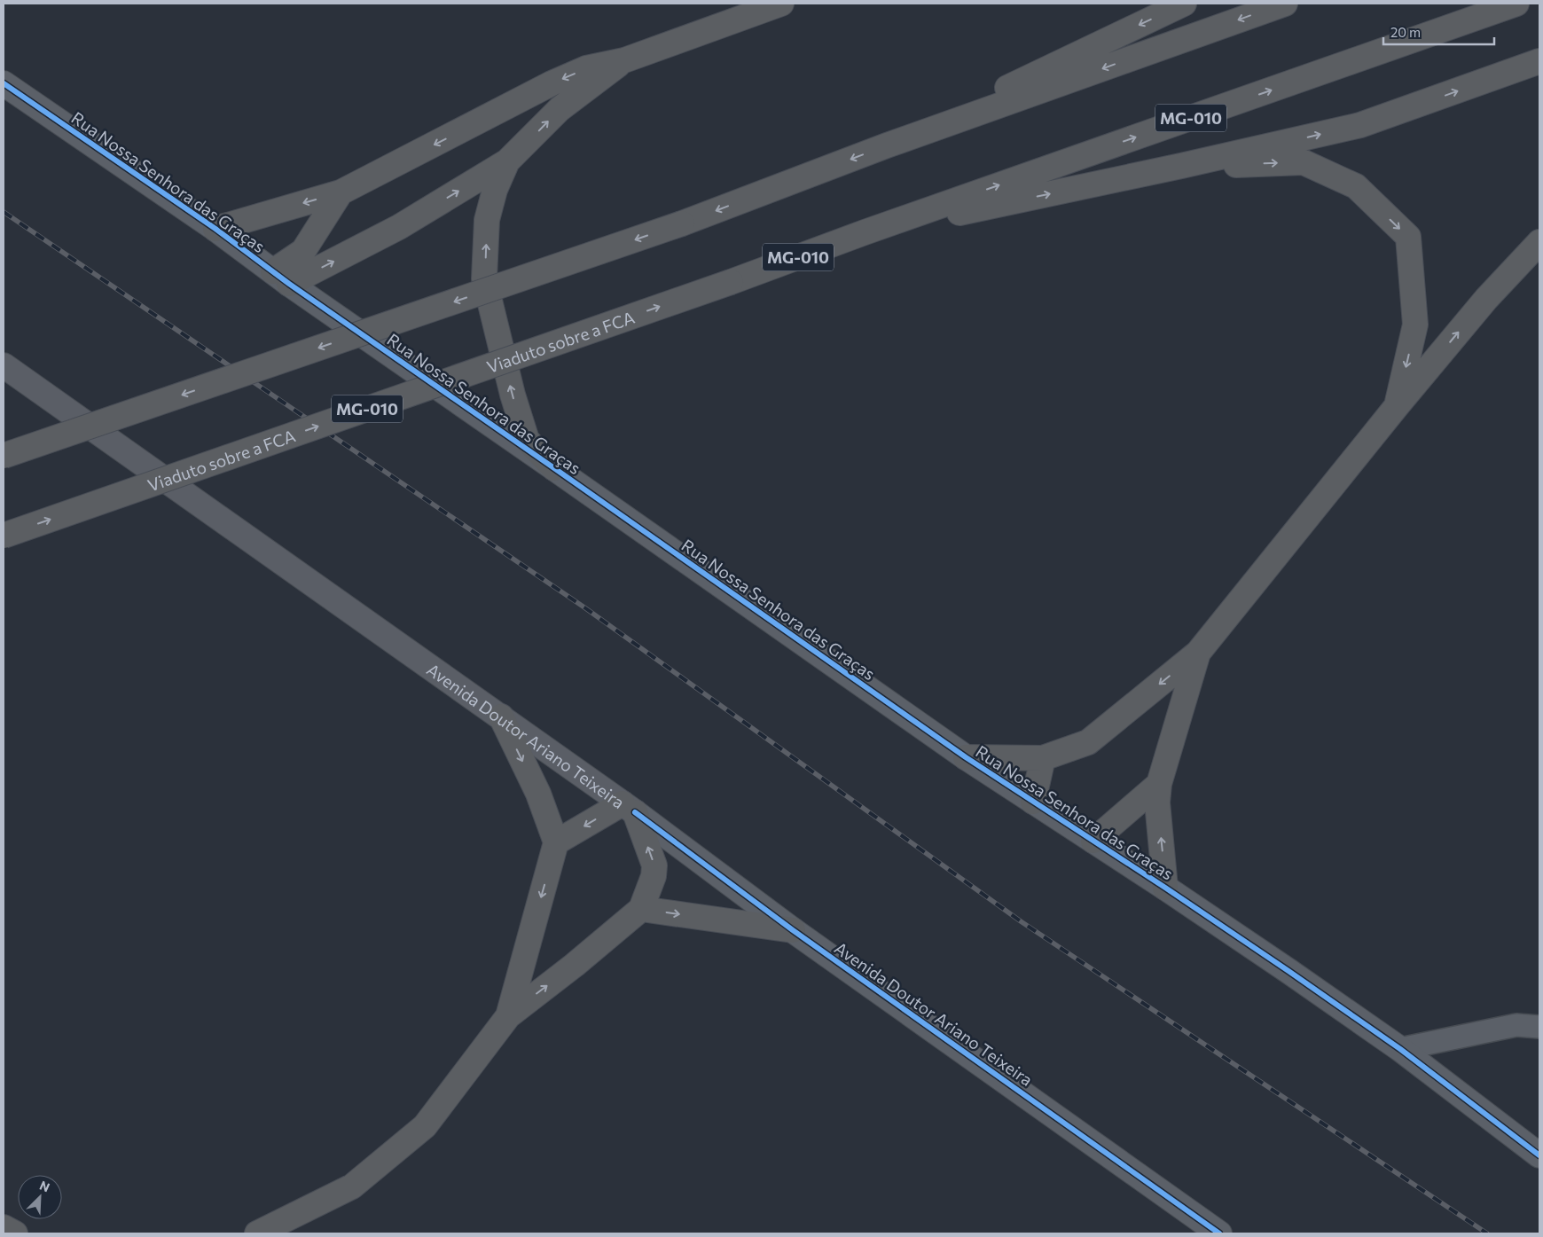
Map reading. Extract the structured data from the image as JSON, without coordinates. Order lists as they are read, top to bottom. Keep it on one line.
{"streets":{"highway":["MG-010","Viaduto sobre a FCA"],"main road":["Avenida Doutor Ariano Teixeira"],"street":["Rua Nossa Senhora das Graças"]},"crossings":[["MG-010","Viaduto sobre a FCA"]],"scale_bar":"20 m","north":"top right"}
